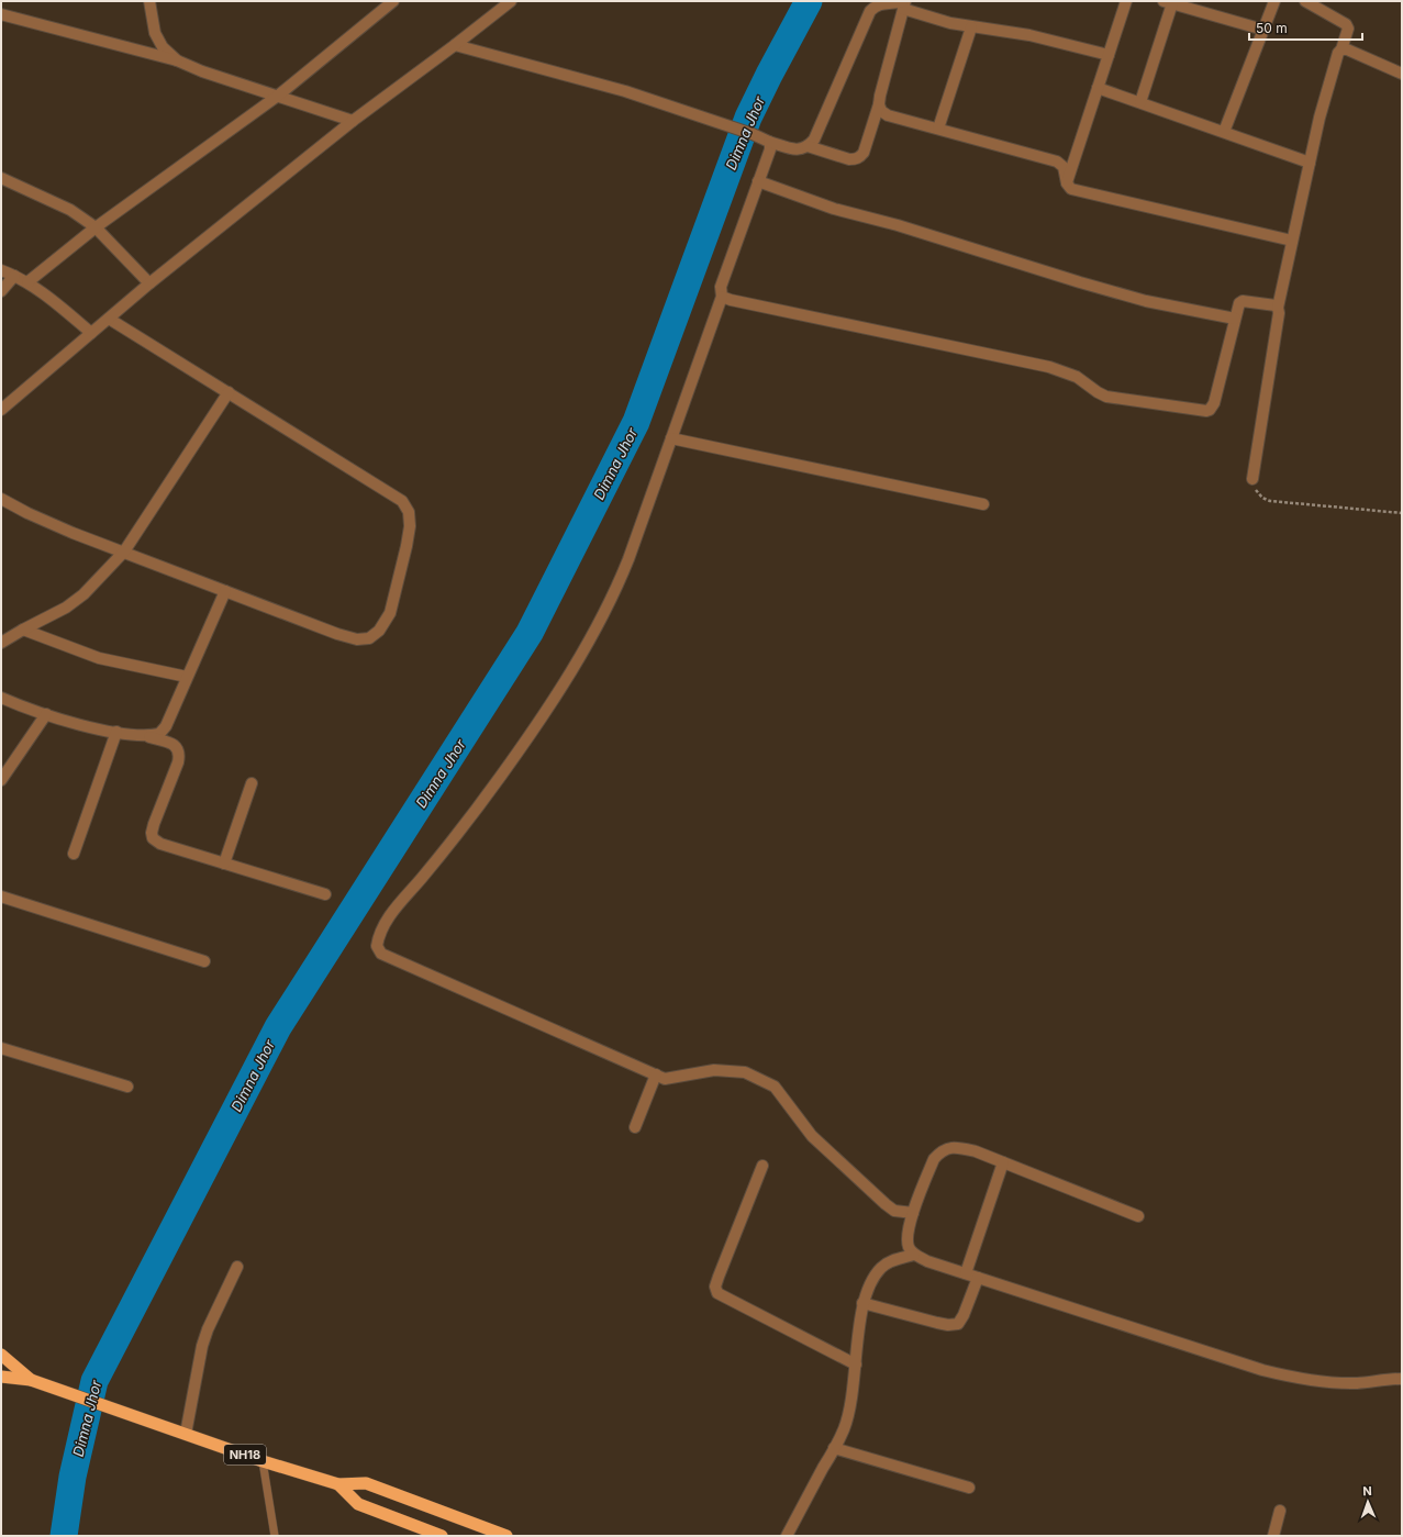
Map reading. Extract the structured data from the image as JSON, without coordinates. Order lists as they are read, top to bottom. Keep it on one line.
{"streets":{"highway":["NH18"]},"water":["Dimna Jhor"],"scale_bar":"50 m","north":"top"}
